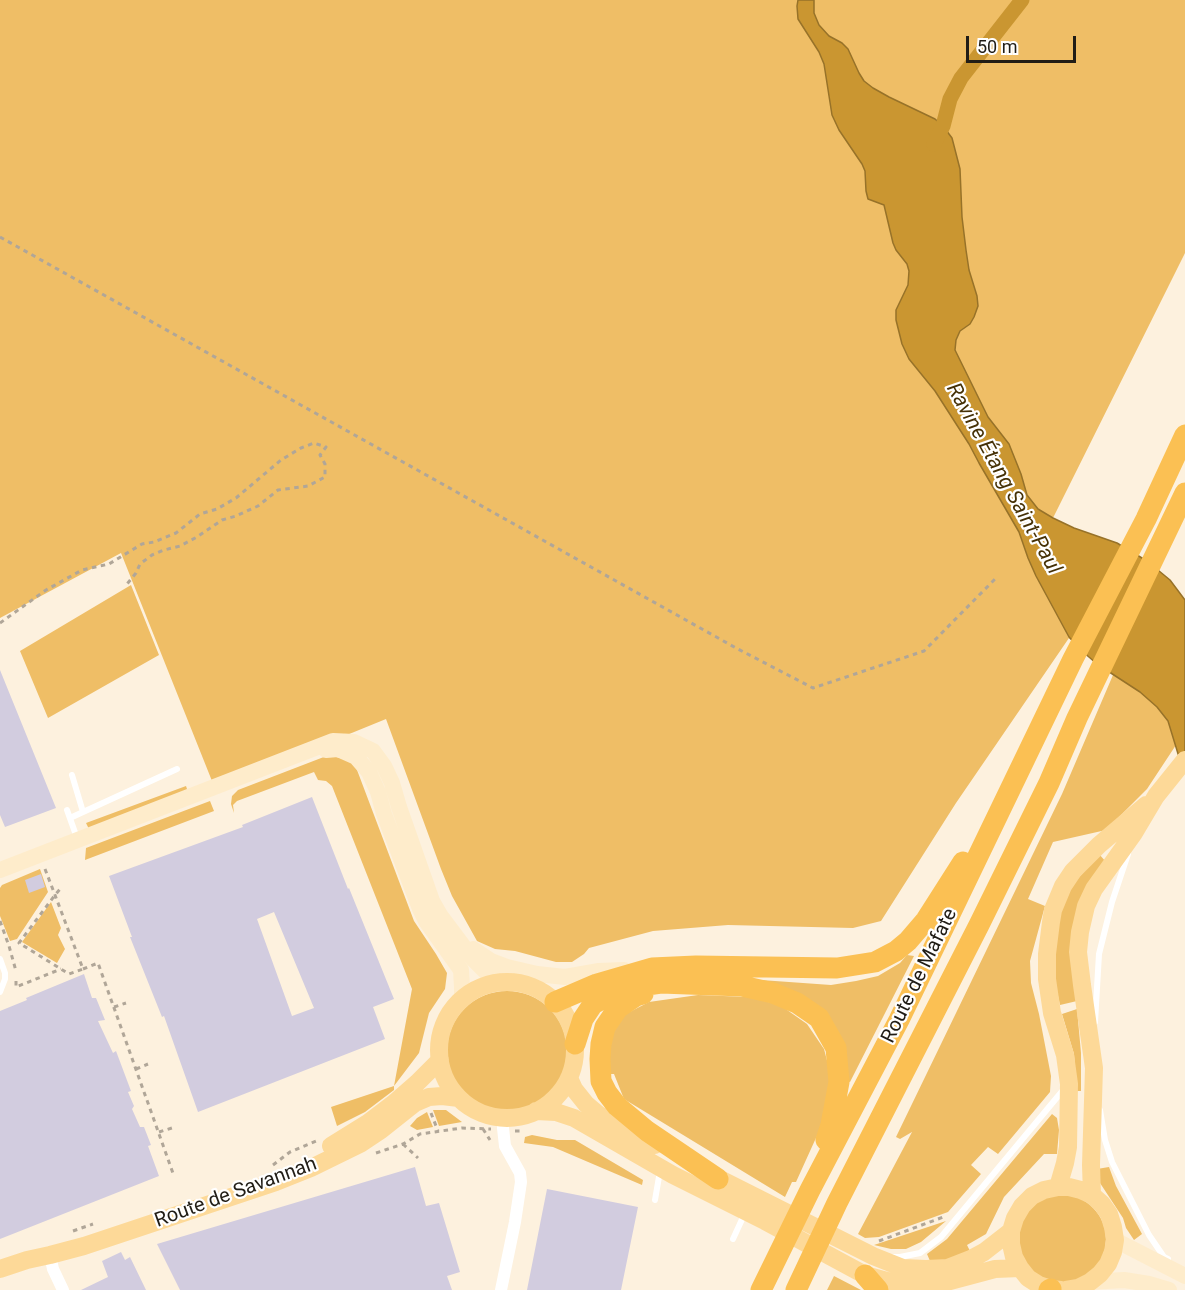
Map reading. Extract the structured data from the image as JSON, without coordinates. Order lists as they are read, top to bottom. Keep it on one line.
{"streets":{"highway":["Route de Mafate"],"main road":["Route de Savannah"]},"water":["Ravine Étang Saint-Paul"],"scale_bar":"50 m"}
